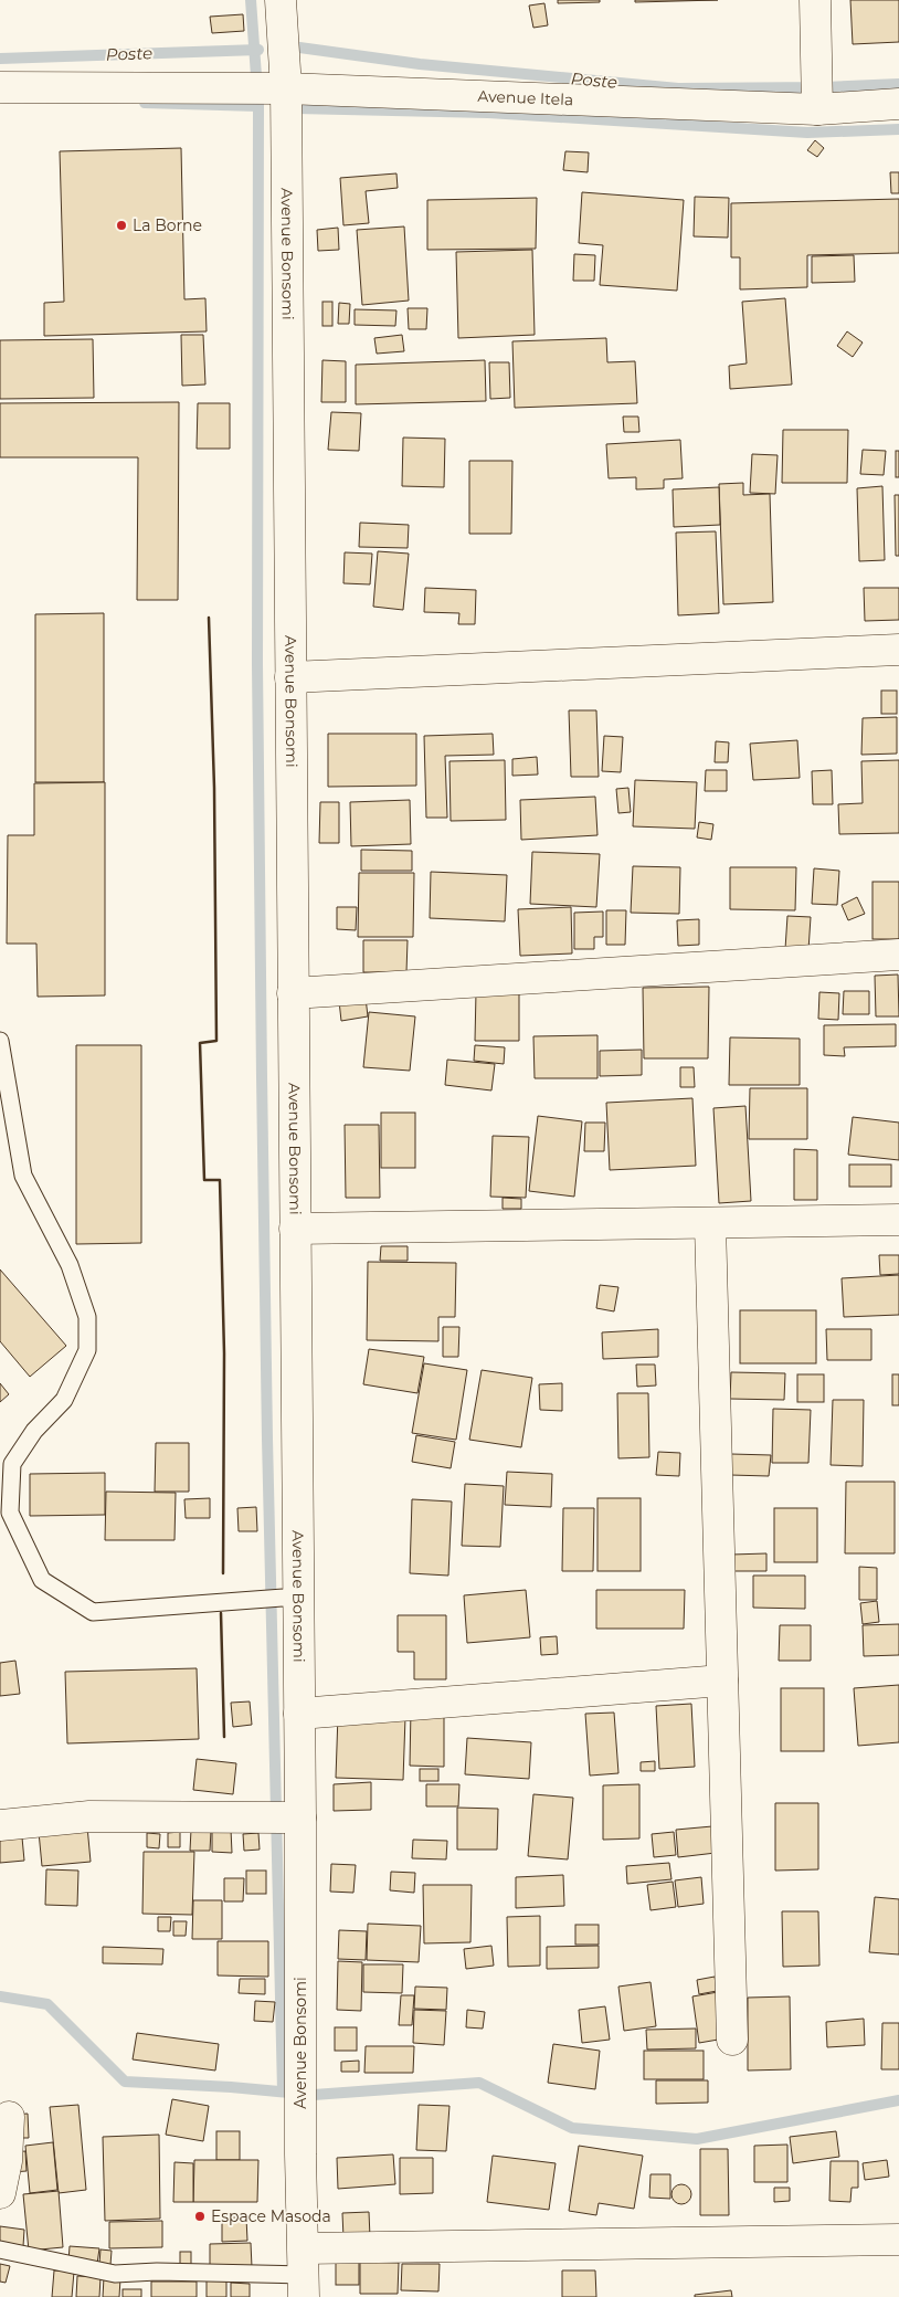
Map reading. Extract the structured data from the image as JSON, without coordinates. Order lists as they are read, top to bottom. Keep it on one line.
{"streets":{"street":["Avenue Itela","Avenue Bonsomi"]},"crossings":[["Avenue Itela","Avenue Bonsomi"]],"water":["Poste"],"places":["La Borne","Espace Masoda"]}
